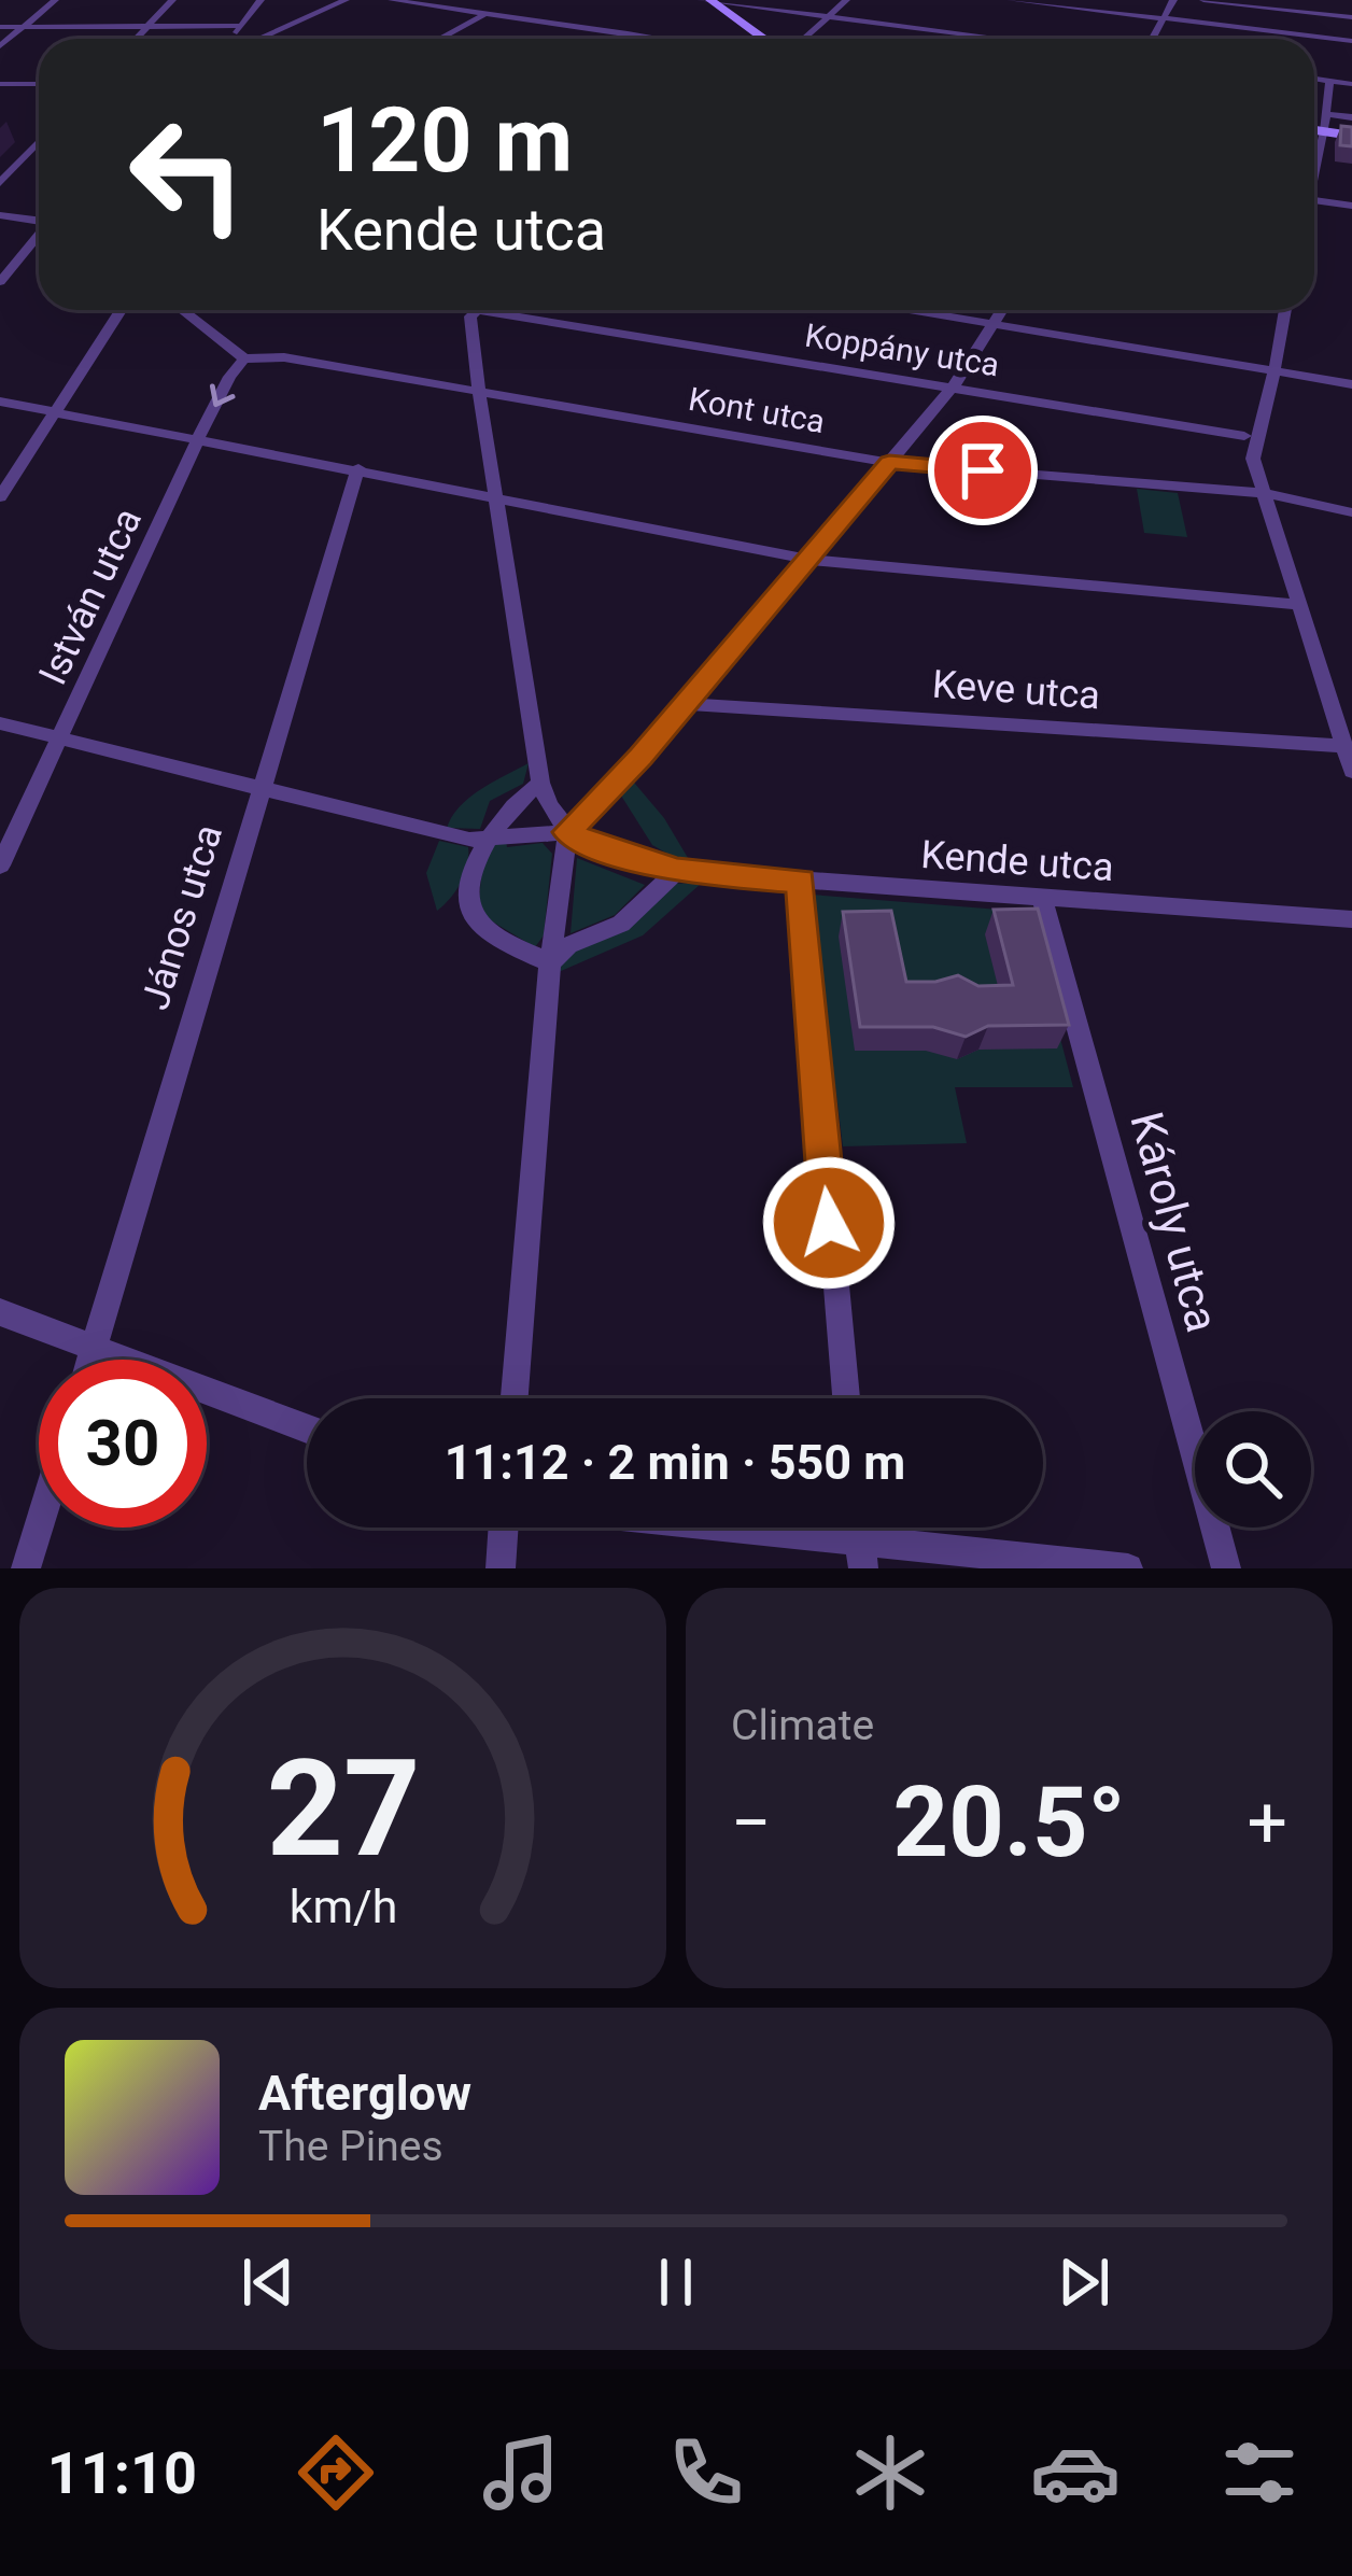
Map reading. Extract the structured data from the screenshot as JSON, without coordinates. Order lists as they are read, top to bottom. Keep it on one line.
{"streets":{"street":["Koppány utca","Kont utca","István utca","Keve utca","Kende utca","János utca","Károly utca"]},"crossings":[["Kont utca","István utca"],["Kende utca","Károly utca"]],"page":{"turn":["120 m","Kende utca"],"limit":"30","trip":"11:12 · 2 min · 550 m","tile":"Climate","heat":["−","20.5°","+"],"song":["Afterglow","The Pines"],"tabs":"11:10","gauge":["27","km/h"]}}
